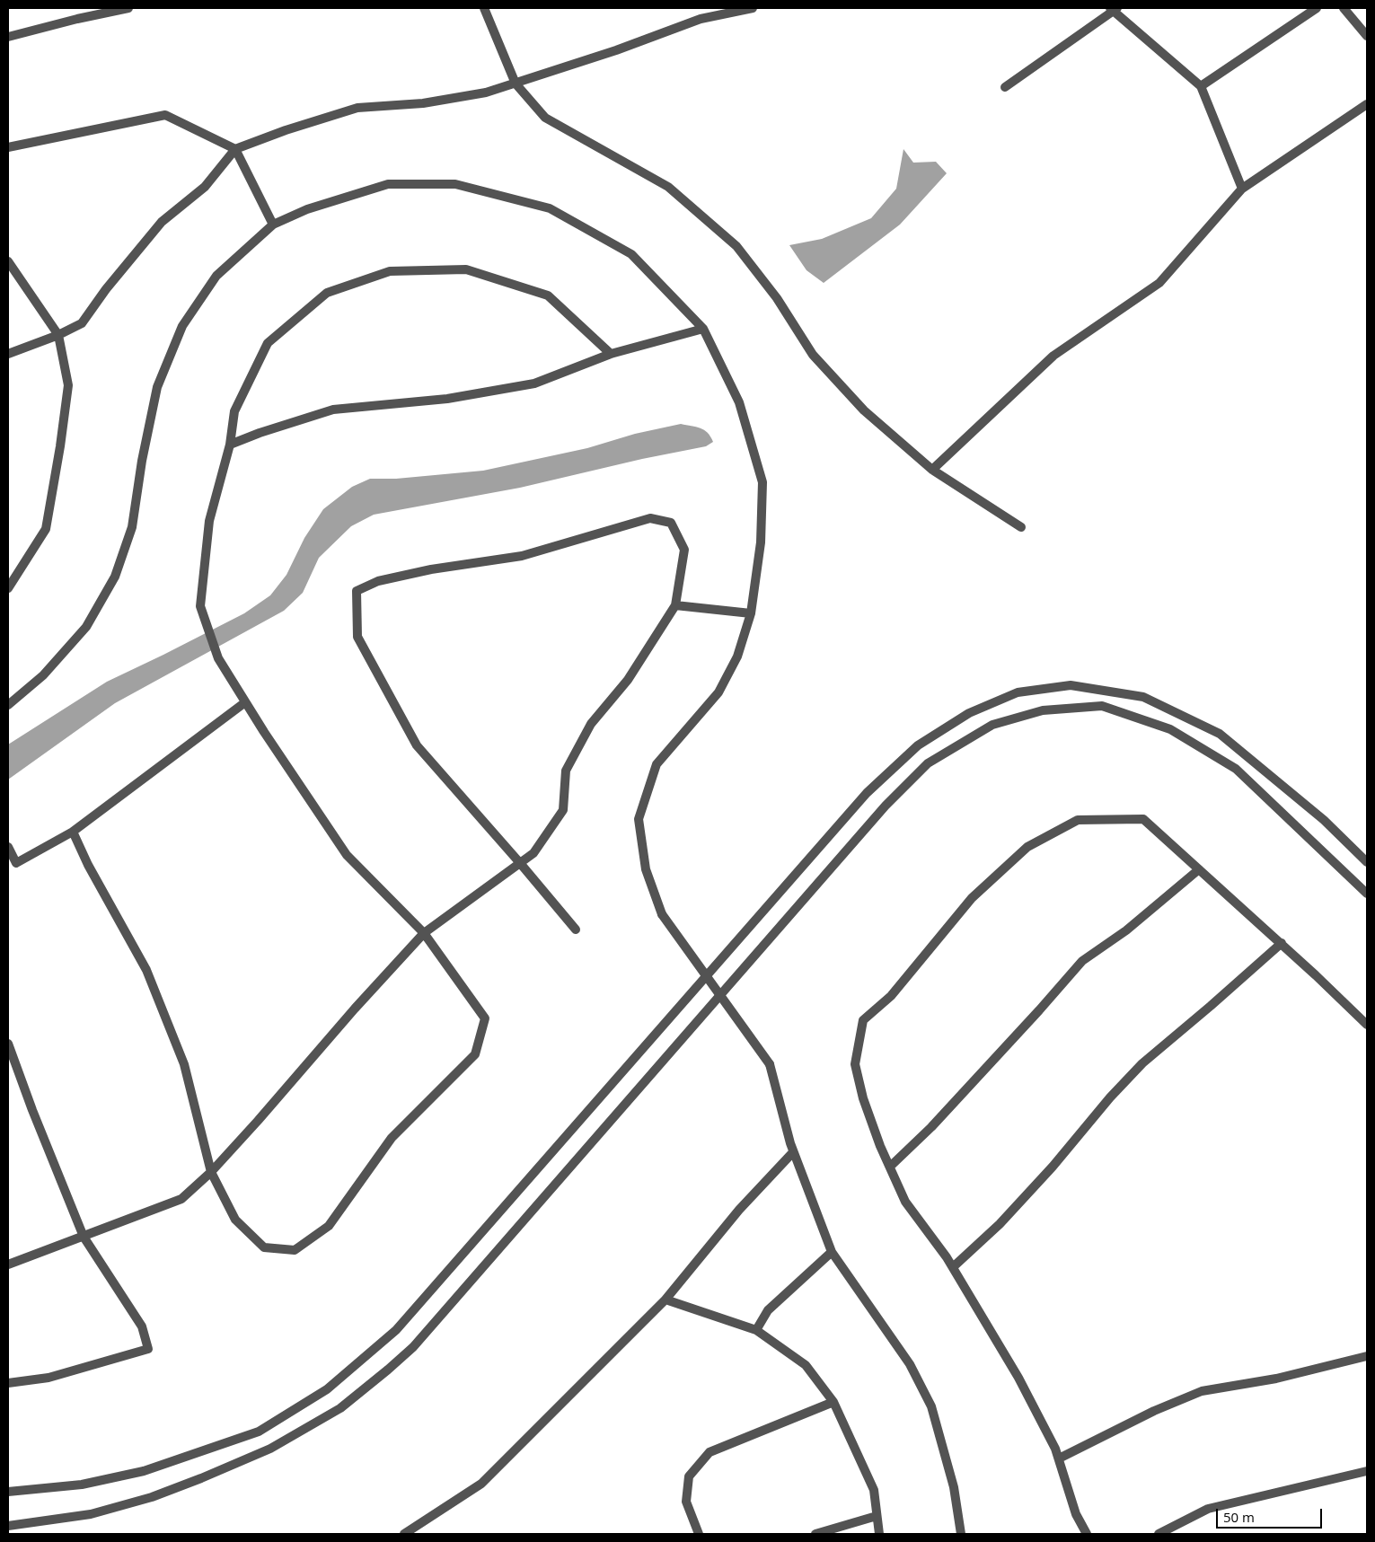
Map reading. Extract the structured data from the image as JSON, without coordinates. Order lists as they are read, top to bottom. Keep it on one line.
{"scale_bar":"50 m"}
